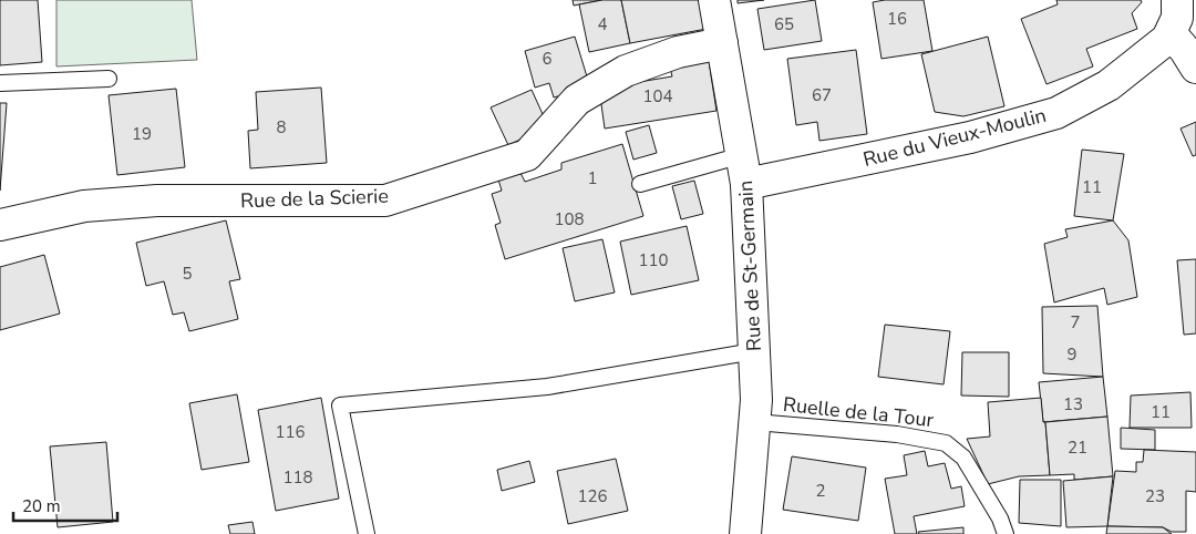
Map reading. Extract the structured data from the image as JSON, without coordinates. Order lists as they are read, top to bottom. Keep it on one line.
{"streets":{"street":["Rue du Vieux-Moulin","Rue de la Scierie","Rue de St-Germain"],"lane":["Ruelle de la Tour"]},"crossings":[["Rue du Vieux-Moulin","Rue de St-Germain"],["Rue de la Scierie","Rue de St-Germain"],["Rue de St-Germain","Ruelle de la Tour"]],"house_numbers":["16","4","65","6","67","104","8","19","1","11","108","110","5","7","9","13","11","116","21","118","2","126","23"],"scale_bar":"20 m"}
